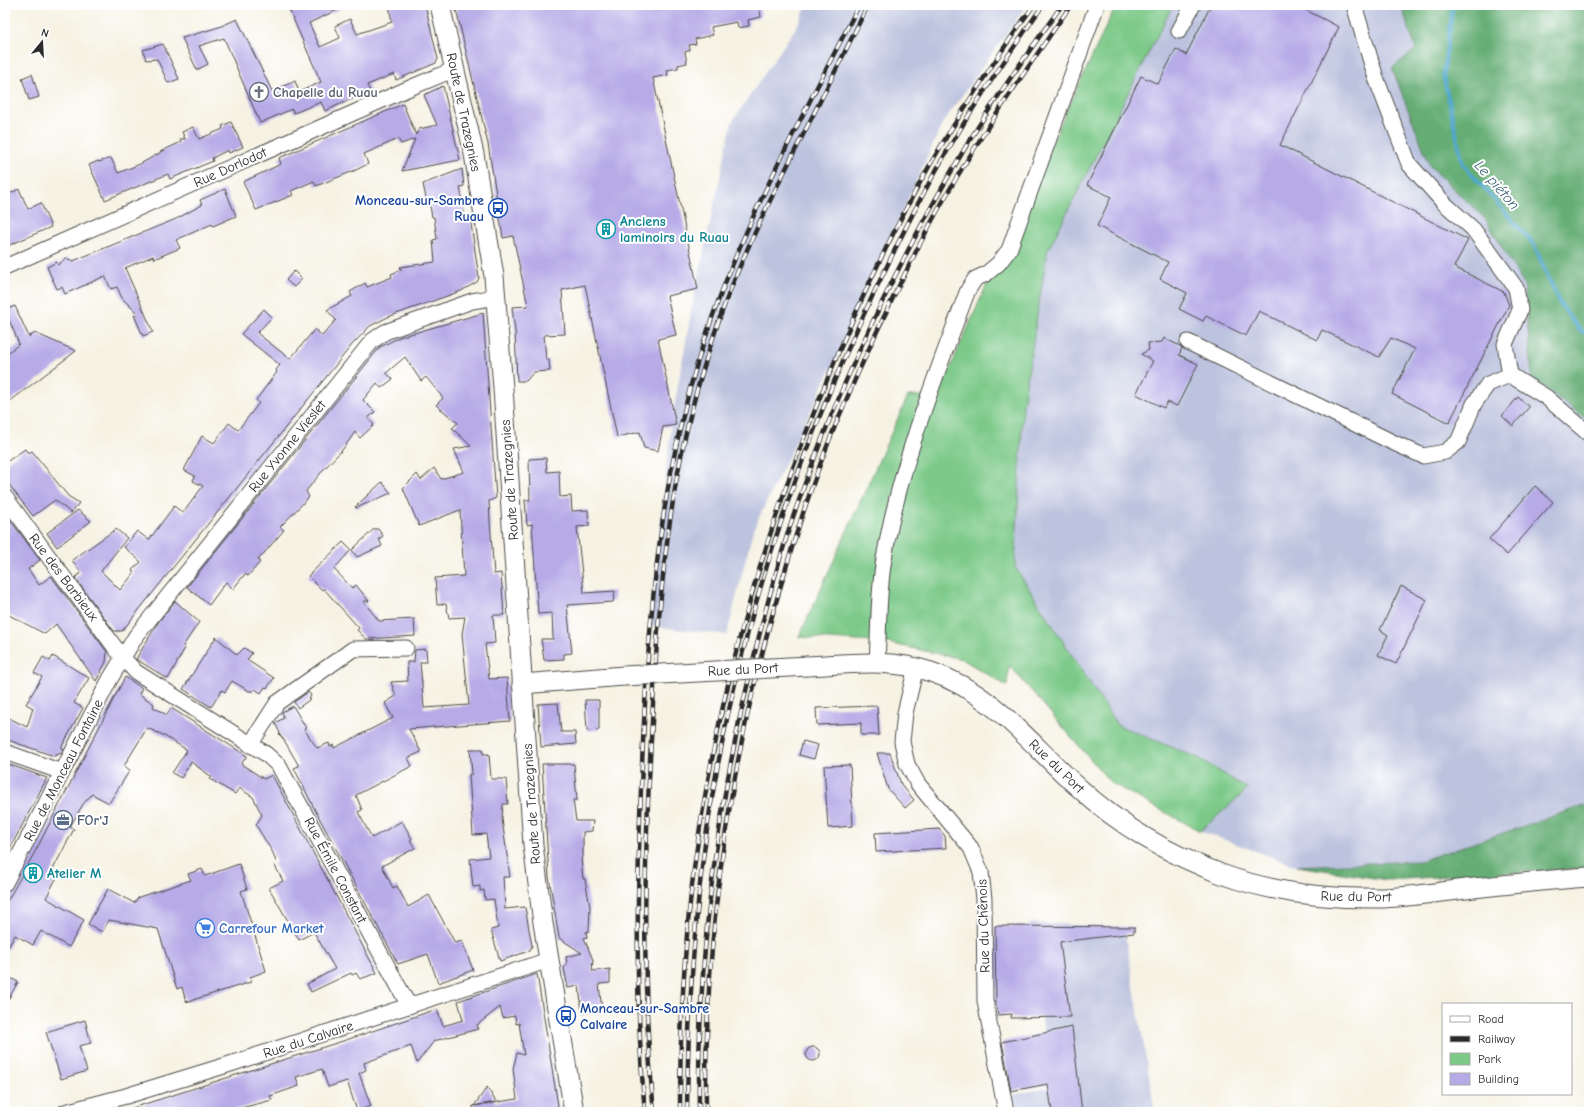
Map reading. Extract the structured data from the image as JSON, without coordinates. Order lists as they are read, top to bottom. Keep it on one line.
{"streets":{"main road":["Route de Trazegnies","Rue du Port"],"street":["Rue Dorlodot","Rue Yvonne Vieslet","Rue des Barbieux","Rue de Monceau Fontaine","Rue Émile Constant","Rue du Chênois","Rue du Calvaire"]},"crossings":[["Route de Trazegnies","Rue Dorlodot"],["Route de Trazegnies","Rue Yvonne Vieslet"],["Route de Trazegnies","Rue du Port"],["Route de Trazegnies","Rue du Calvaire"],["Rue Yvonne Vieslet","Rue des Barbieux"],["Rue Yvonne Vieslet","Rue de Monceau Fontaine"],["Rue Yvonne Vieslet","Rue Émile Constant"],["Rue des Barbieux","Rue de Monceau Fontaine"],["Rue des Barbieux","Rue Émile Constant"],["Rue du Port","Rue du Chênois"],["Rue de Monceau Fontaine","Rue Émile Constant"],["Rue Émile Constant","Rue du Calvaire"]],"water":["Le piéton"],"places":{"church":["Chapelle du Ruau"],"bus stop":["Monceau-sur-Sambre Ruau","Monceau-sur-Sambre Calvaire"],"building":["Anciens laminoirs du Ruau","Atelier M"],"office":["FOr'J"],"supermarket":["Carrefour Market"]},"legend":["Road","Railway","Park","Building"],"north":"top"}
